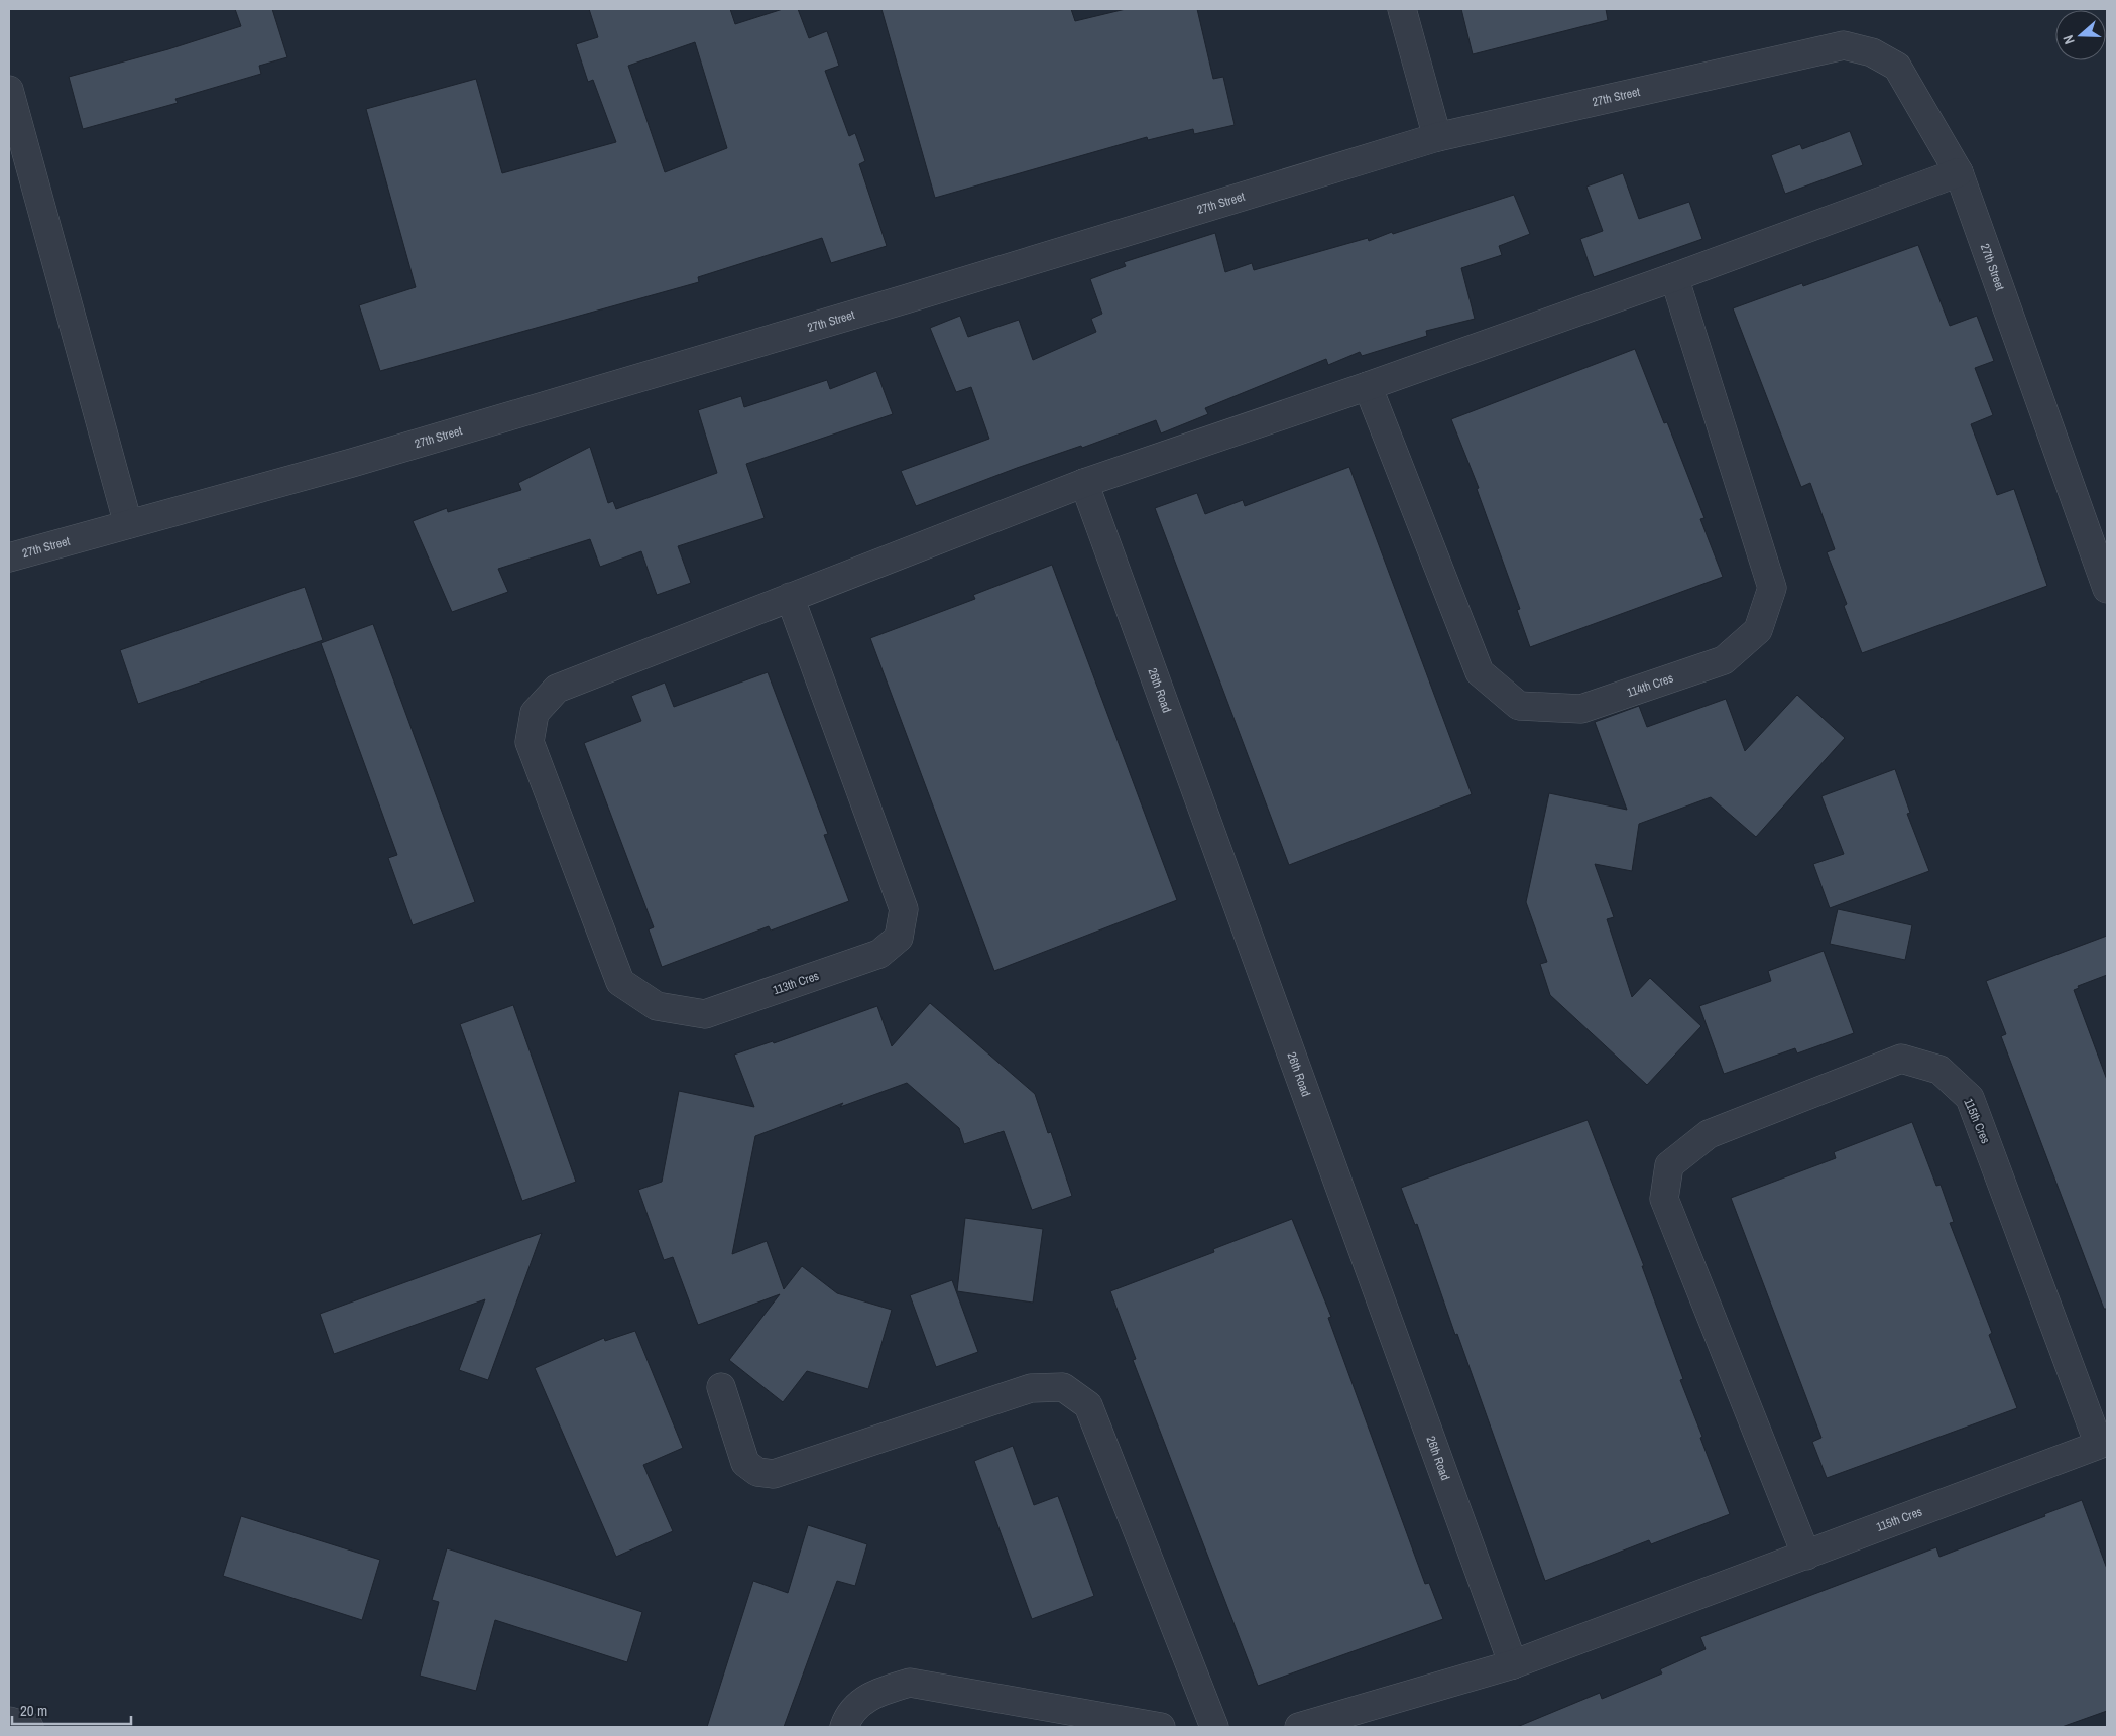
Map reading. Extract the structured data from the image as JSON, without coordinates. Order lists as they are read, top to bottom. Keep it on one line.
{"streets":{"street":["27th Street","114th Cres","26th Road","113th Cres","115th Cres"]},"scale_bar":"20 m","north":"left"}
